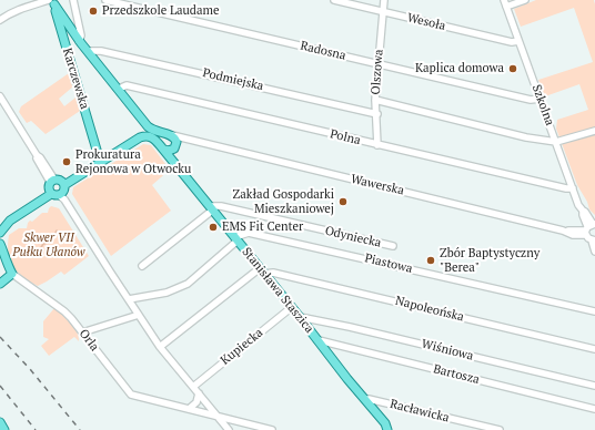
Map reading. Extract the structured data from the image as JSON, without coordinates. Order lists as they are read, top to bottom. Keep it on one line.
{"streets":{"main road":["Karczewska","Stanisława Staszica","Orla"],"street":["Wesoła","Radosna","Olszowa","Podmiejska","Szkolna","Polna","Wawerska","Odyniecka","Piastowa","Napoleońska","Kupiecka","Wiśniowa","Bartosza","Racławicka"]},"crossings":[["Wesoła","Olszowa"],["Wesoła","Szkolna"],["Radosna","Olszowa"],["Radosna","Szkolna"],["Olszowa","Podmiejska"],["Olszowa","Polna"],["Szkolna","Polna"],["Szkolna","Wawerska"],["Wawerska","Stanisława Staszica"],["Odyniecka","Stanisława Staszica"],["Piastowa","Stanisława Staszica"],["Stanisława Staszica","Napoleońska"],["Stanisława Staszica","Kupiecka"],["Stanisława Staszica","Wiśniowa"],["Stanisława Staszica","Bartosza"],["Stanisława Staszica","Racławicka"]],"parks":["Skwer VII Pułku Ułanów"],"places":["Przedszkole Laudame","Kaplica domowa","Prokuratura Rejonowa w Otwocku","Zakład Gospodarki Mieszkaniowej","EMS Fit Center","Zbór Baptystyczny \"Berea\""]}
